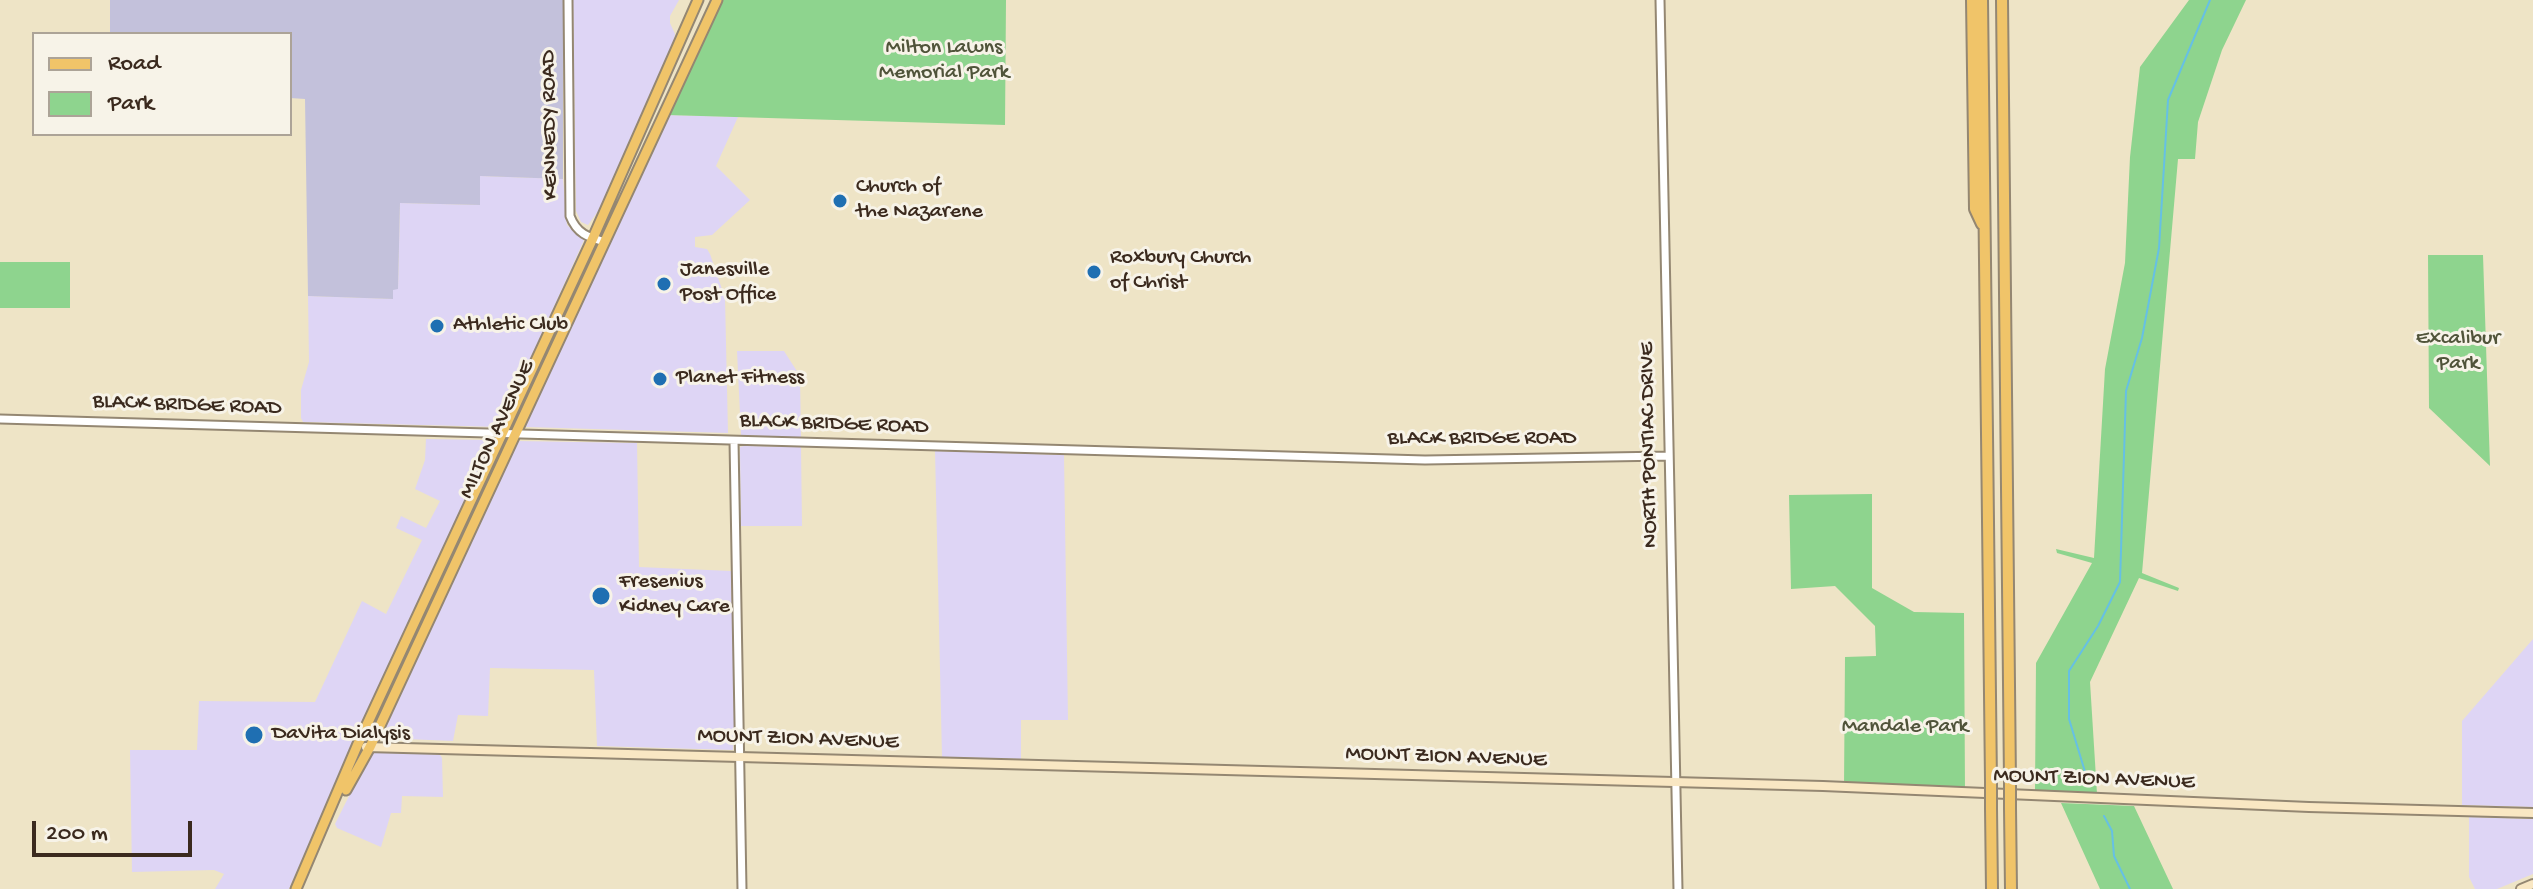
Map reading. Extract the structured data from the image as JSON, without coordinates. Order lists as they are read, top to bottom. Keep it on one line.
{"streets":{"main road":["MILTON AVENUE","MOUNT ZION AVENUE"],"street":["KENNEDY ROAD","BLACK BRIDGE ROAD","NORTH PONTIAC DRIVE"]},"crossings":[["KENNEDY ROAD","MILTON AVENUE"],["BLACK BRIDGE ROAD","MILTON AVENUE"],["BLACK BRIDGE ROAD","NORTH PONTIAC DRIVE"],["MILTON AVENUE","MOUNT ZION AVENUE"],["NORTH PONTIAC DRIVE","MOUNT ZION AVENUE"]],"parks":["Milton Lawns Memorial Park","Excalibur Park","Mandale Park"],"places":["Church of the Nazarene","Roxbury Church of Christ","Janesville Post Office","Athletic Club","Planet Fitness","Fresenius Kidney Care","DaVita Dialysis"],"legend":["Road","Park"],"scale_bar":"200 m"}
